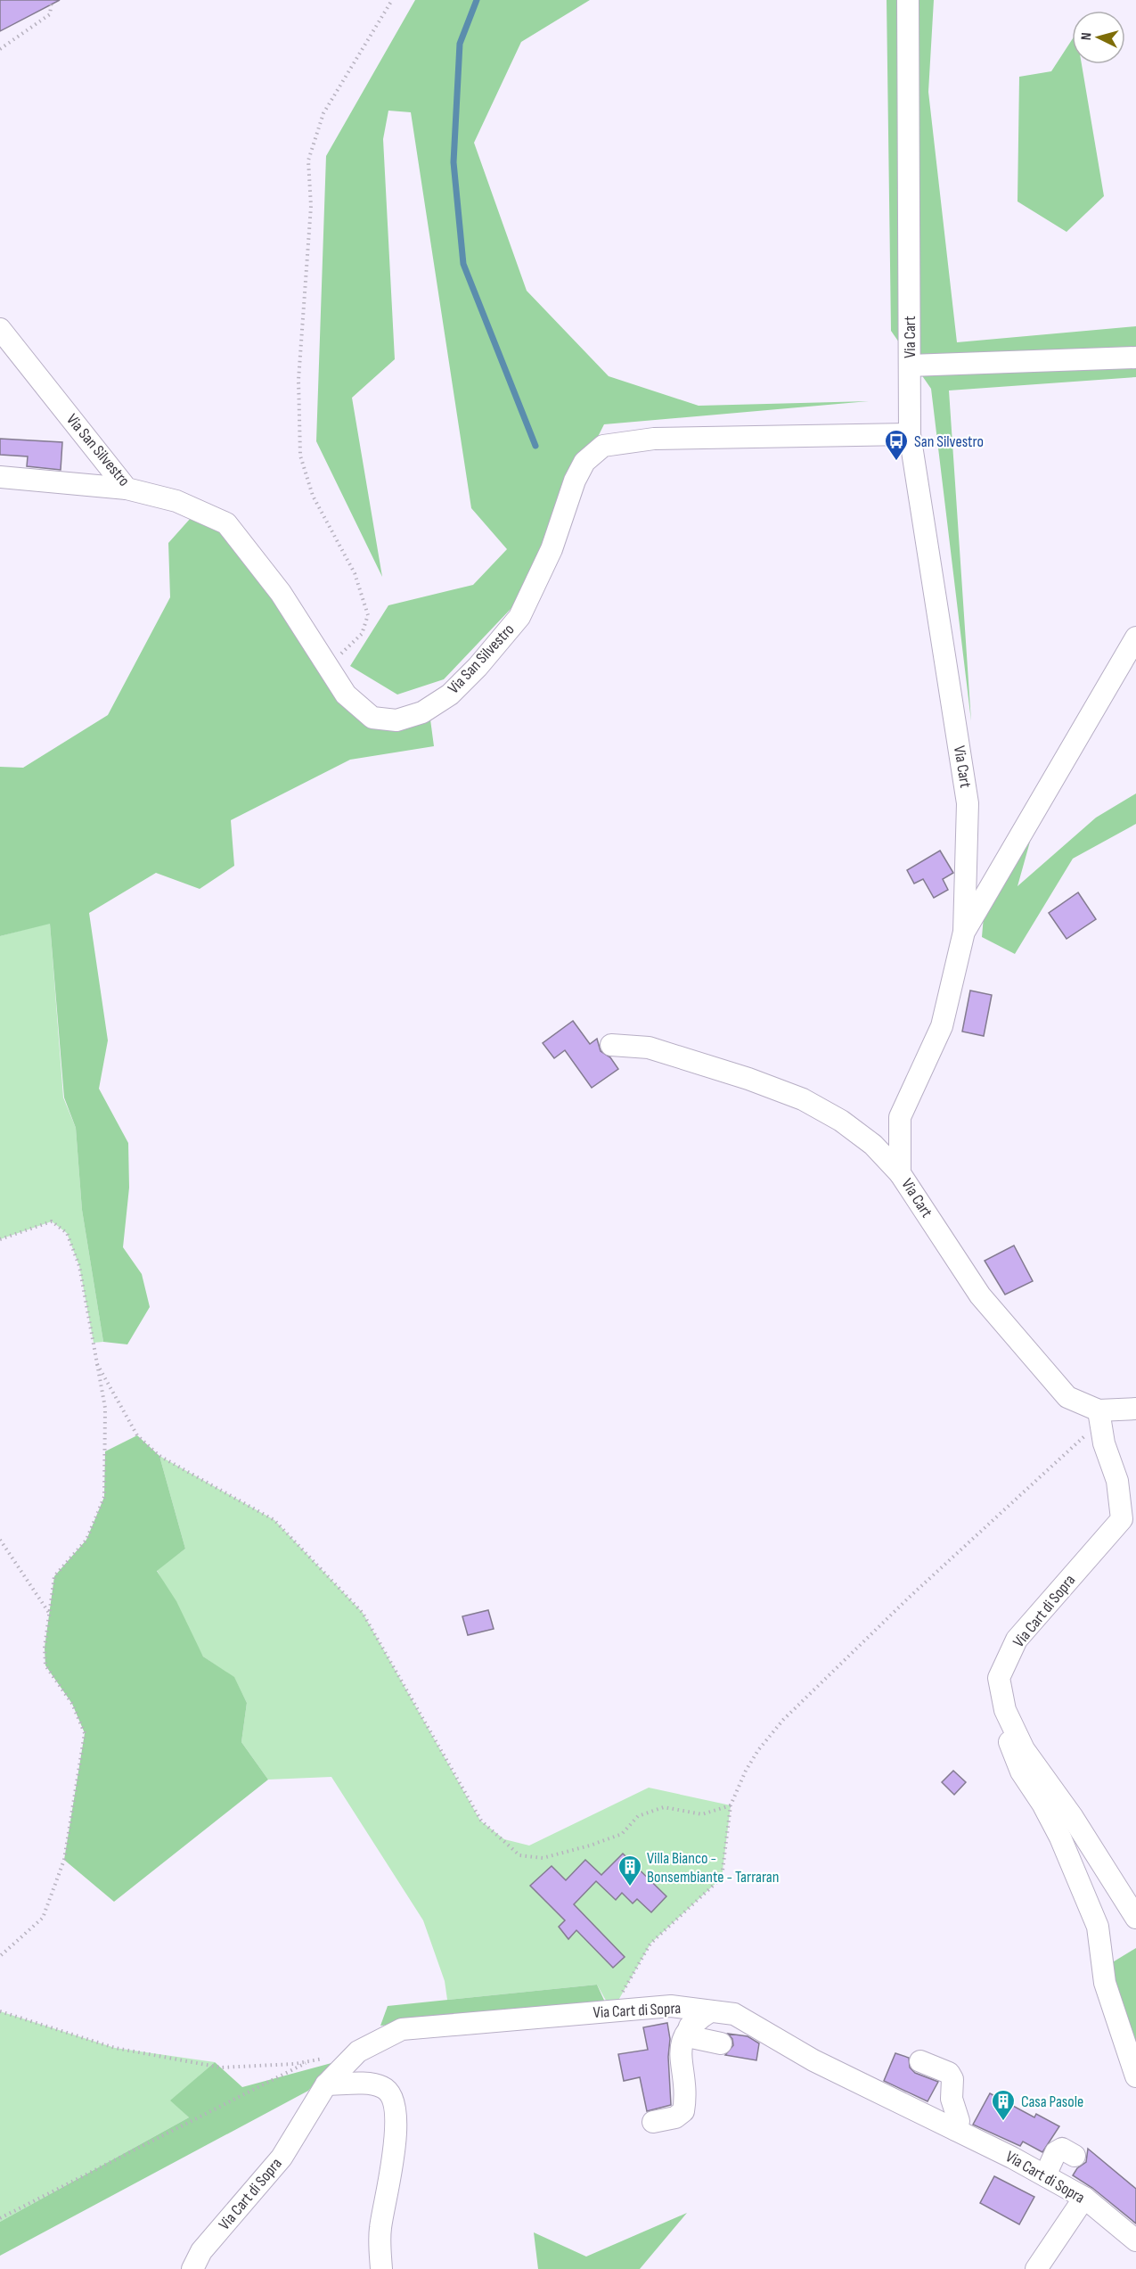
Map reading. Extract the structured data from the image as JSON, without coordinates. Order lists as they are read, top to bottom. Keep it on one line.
{"streets":{"street":["Via Cart","Via San Silvestro","Via Cart di Sopra"]},"crossings":[["Via Cart","Via San Silvestro"],["Via Cart","Via Cart di Sopra"]],"places":{"bus stop":["San Silvestro"],"building":["Villa Bianco - Bonsembiante - Tarraran","Casa Pasole"]},"north":"left"}
